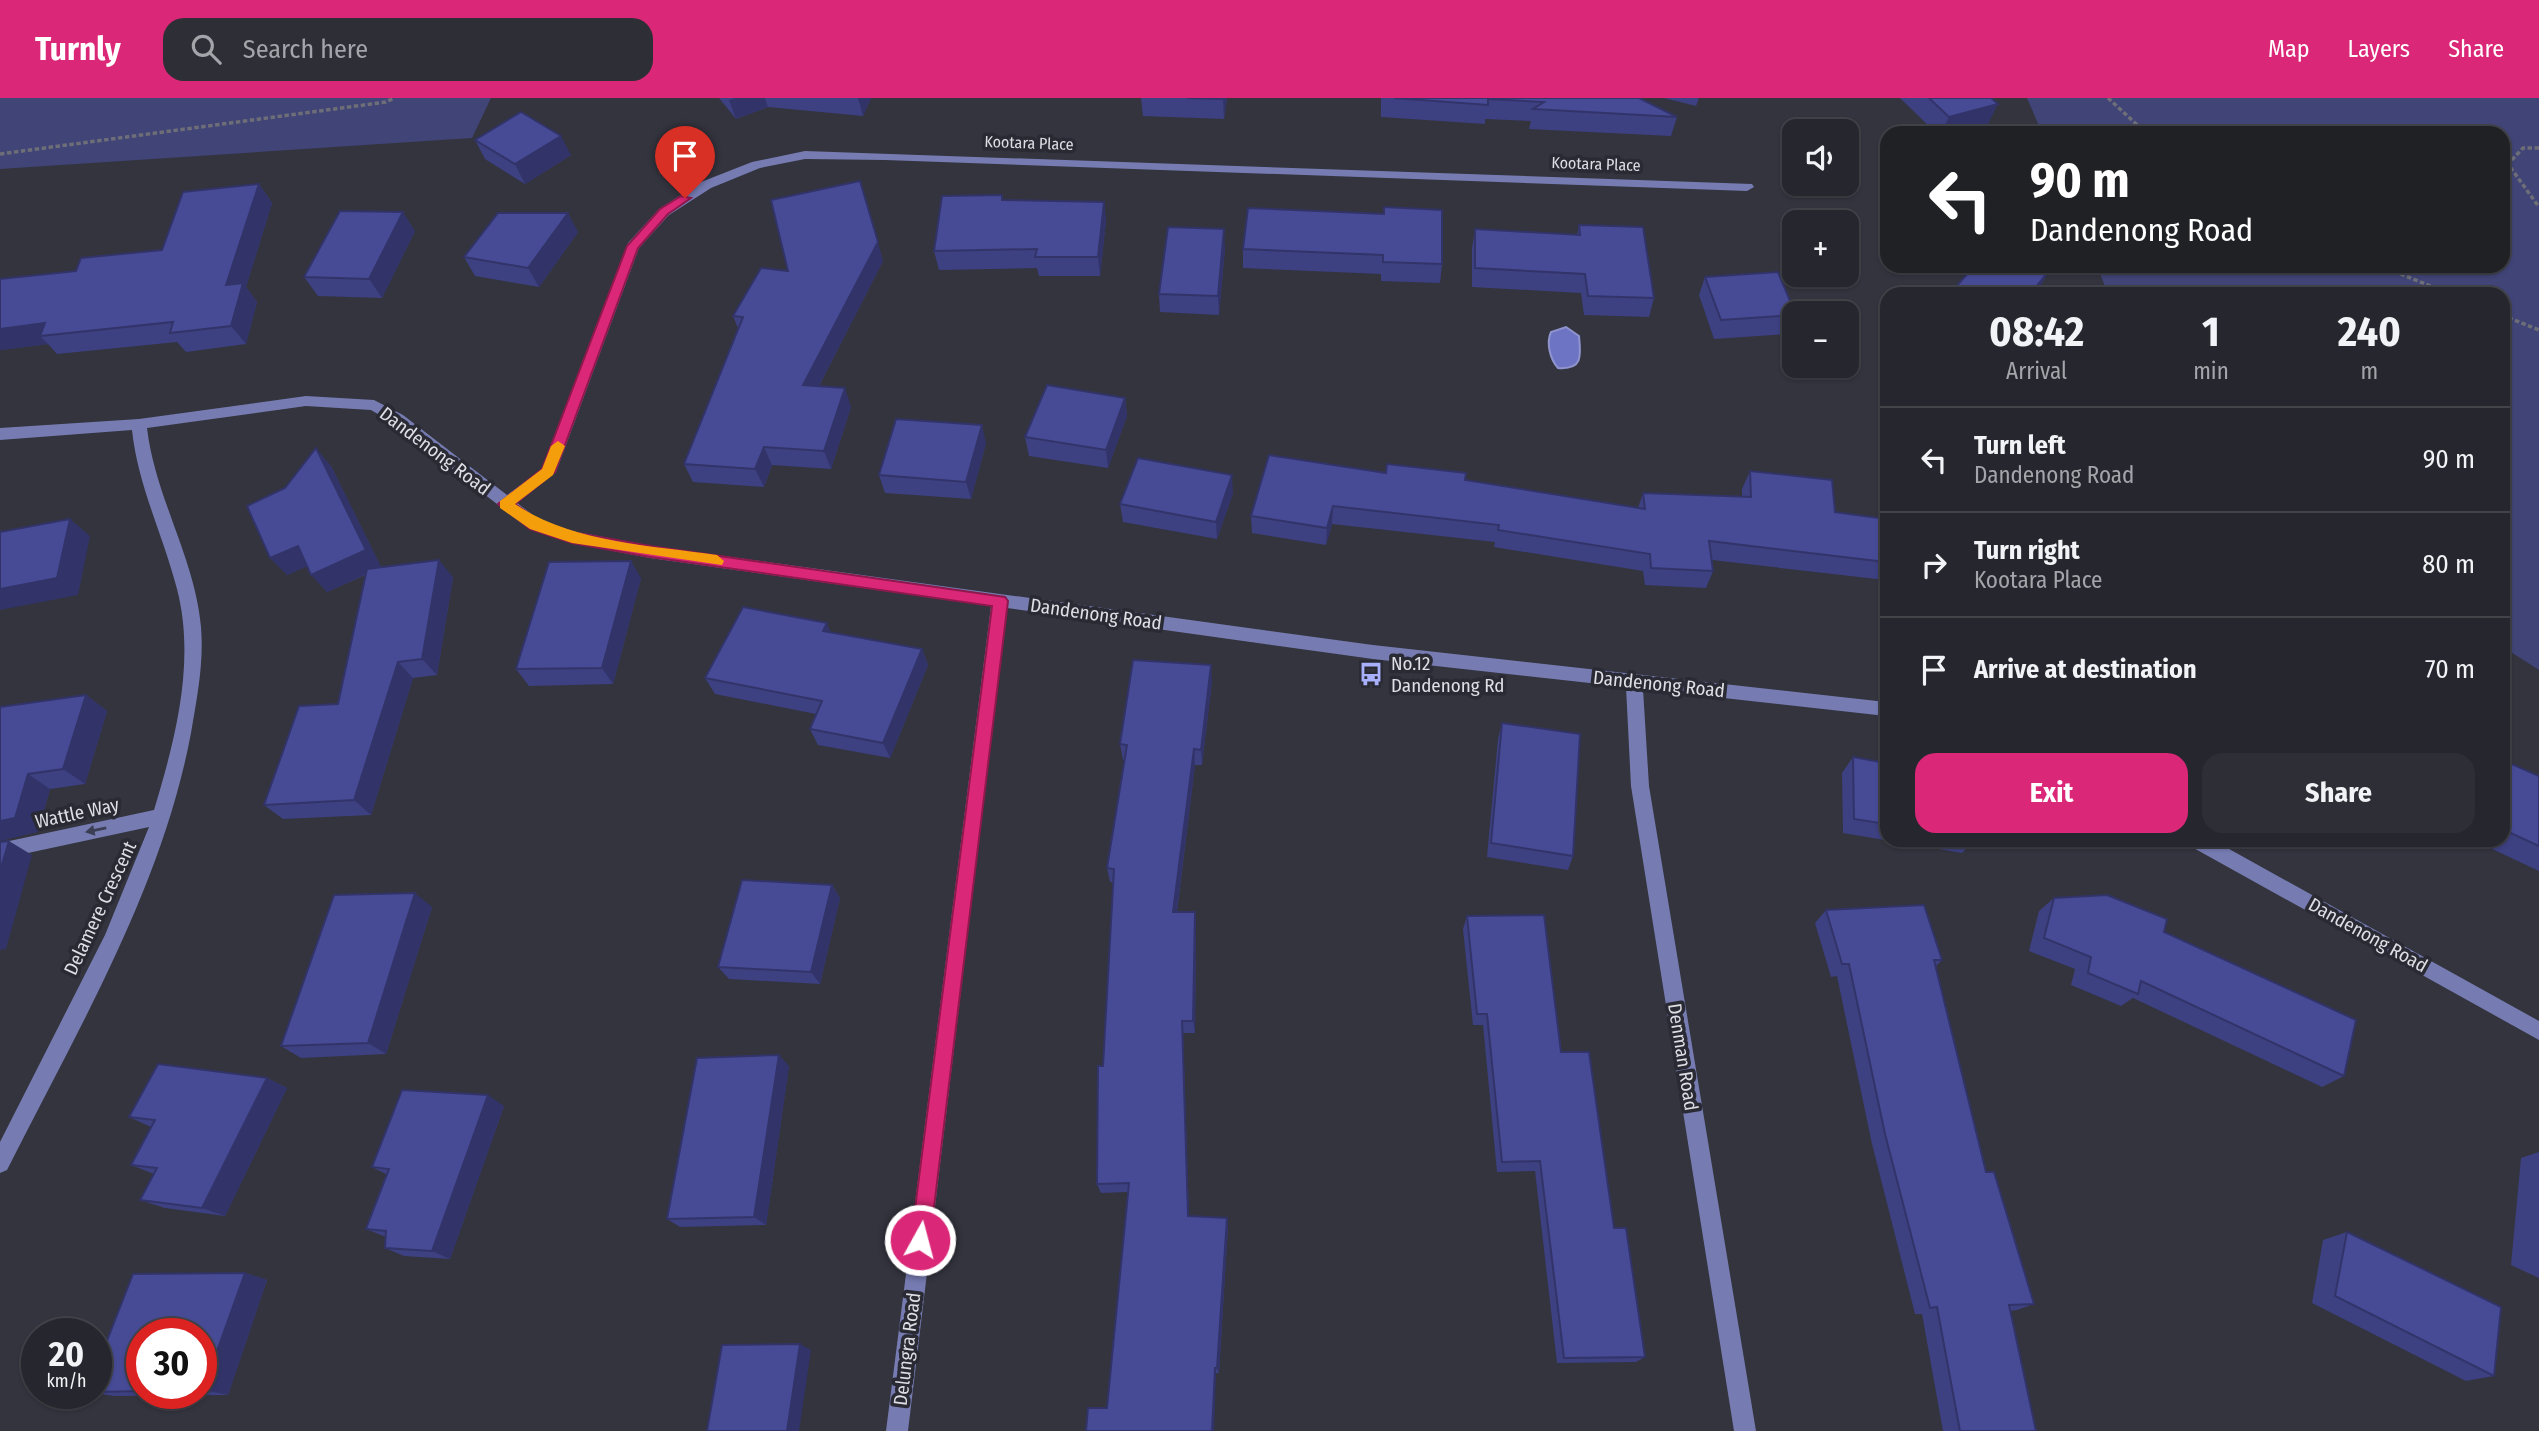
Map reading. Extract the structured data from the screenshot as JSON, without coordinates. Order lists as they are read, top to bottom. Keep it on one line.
{"streets":{"street":["Kootara Place","Dandenong Road","Wattle Way","Delamere Crescent","Denman Road","Delungra Road"]},"crossings":[["Kootara Place","Dandenong Road"],["Dandenong Road","Delamere Crescent"],["Dandenong Road","Denman Road"],["Dandenong Road","Delungra Road"],["Wattle Way","Delamere Crescent"]],"one_way":["Wattle Way"],"places":{"bus stop":["No.12 Dandenong Rd"]},"page":{"header":"Turnly","search":"Search here","nav":["Map","Layers","Share"],"map_buttons":["+","−"],"turn":["90 m","Dandenong Road"],"eta":["08:42","Arrival","1","min","240","m"],"list":[{"name":"Turn left","note":"Dandenong Road","value":"90 m"},{"name":"Turn right","note":"Kootara Place","value":"80 m"},{"name":"Arrive at destination","value":"70 m"}],"buttons":["Exit","Share"],"speed":"20 km/h","limit":"30"}}
